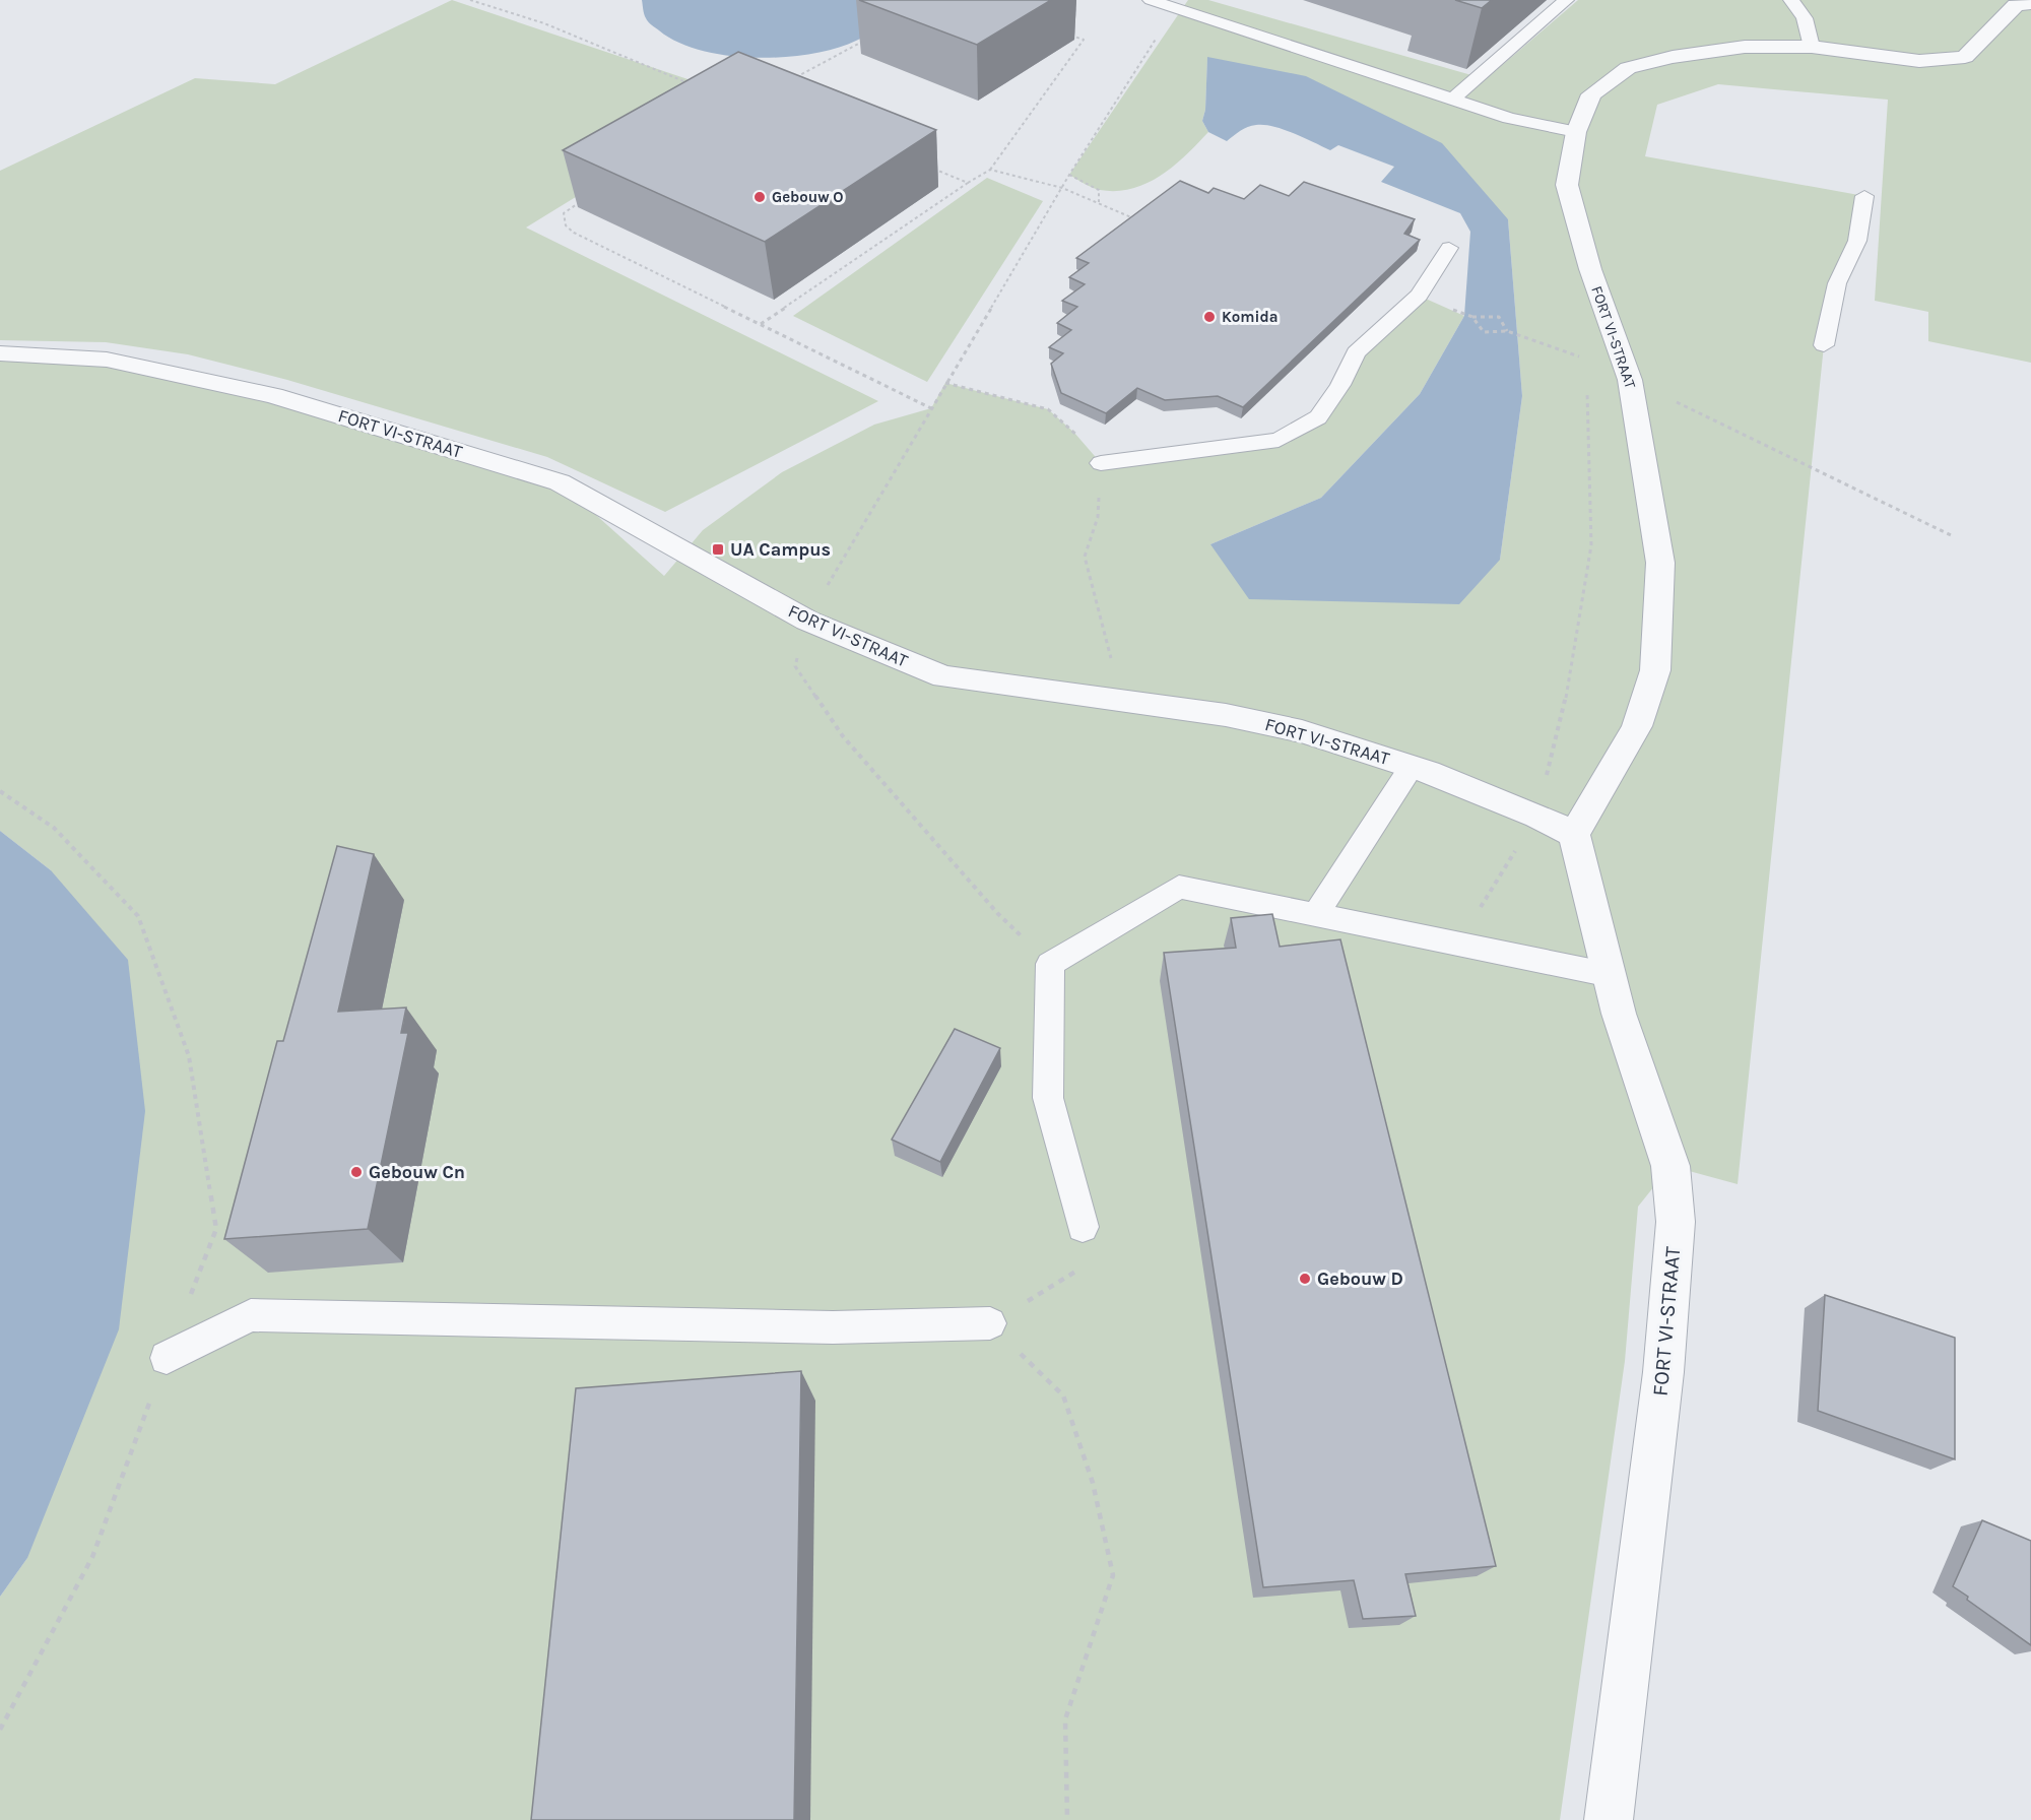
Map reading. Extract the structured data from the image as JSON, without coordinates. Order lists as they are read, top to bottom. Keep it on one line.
{"streets":{"street":["FORT VI-STRAAT"]},"places":{"other":["Gebouw O","Komida","Gebouw Cn","Gebouw D"],"transit":["UA Campus"]}}
